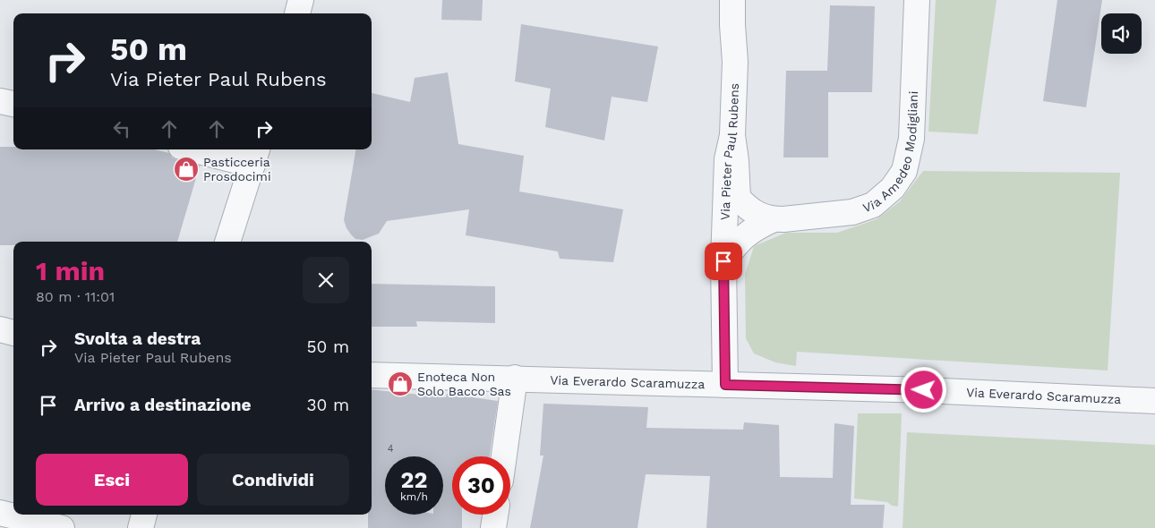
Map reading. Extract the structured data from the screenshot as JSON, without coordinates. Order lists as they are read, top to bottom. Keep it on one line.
{"streets":{"street":["Via Amedeo Modigliani","Via Pieter Paul Rubens","Via Everardo Scaramuzza"]},"crossings":[["Via Amedeo Modigliani","Via Pieter Paul Rubens"],["Via Pieter Paul Rubens","Via Everardo Scaramuzza"]],"places":{"shop":["Pasticceria Prosdocimi","Enoteca Non Solo Bacco Sas"]},"house_numbers":["4"],"page":{"turn":["50 m","Via Pieter Paul Rubens"],"heading":["1 min","80 m · 11:01"],"list":[{"name":"Svolta a destra","note":"Via Pieter Paul Rubens","value":"50 m"},{"name":"Arrivo a destinazione","value":"30 m"}],"buttons":["Esci","Condividi"],"speed":"22 km/h","limit":"30"}}
